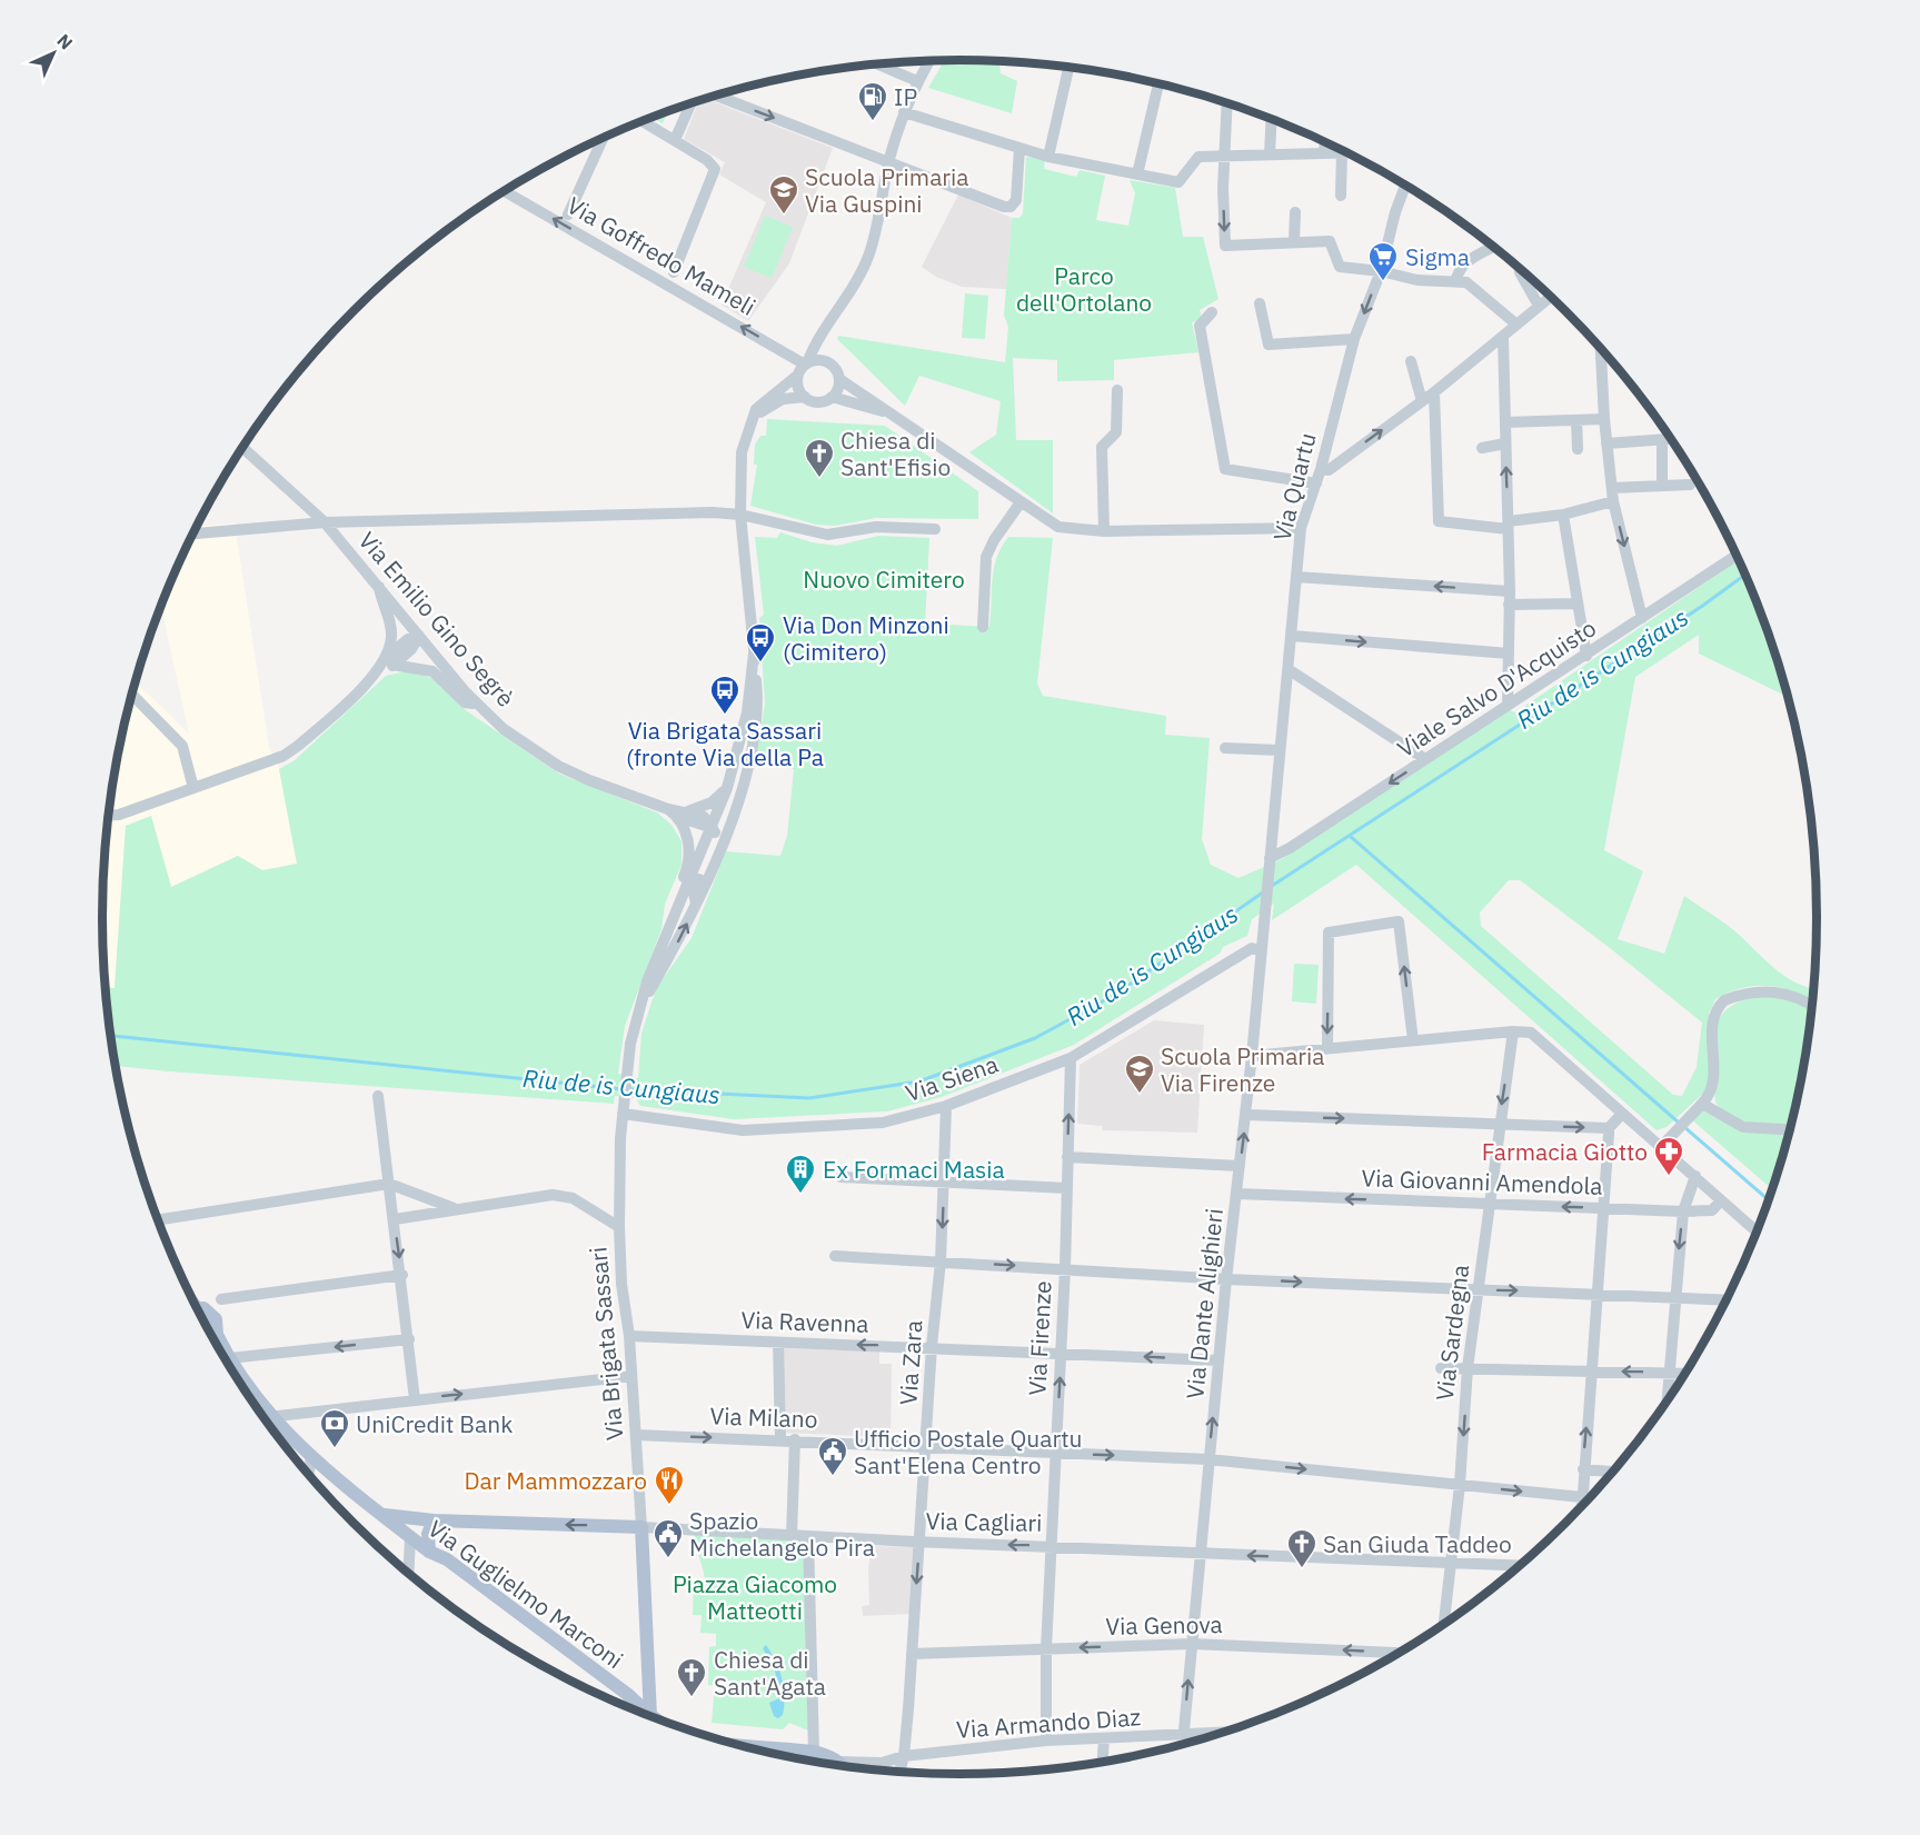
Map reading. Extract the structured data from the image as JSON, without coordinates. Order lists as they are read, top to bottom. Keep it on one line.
{"streets":{"main road":["Via Brigata Sassari","Via Cagliari","Via Guglielmo Marconi"],"street":["Via Goffredo Mameli","Via Quartu","Via Emilio Gino Segrè","Viale Salvo D'Acquisto","Via Siena","Via Giovanni Amendola","Via Dante Alighieri","Via Ravenna","Via Sardegna","Via Firenze","Via Zara","Via Milano","Via Genova","Via Armando Diaz"]},"crossings":[["Via Quartu","Viale Salvo D'Acquisto"],["Via Quartu","Via Dante Alighieri"],["Viale Salvo D'Acquisto","Via Dante Alighieri"],["Via Siena","Via Dante Alighieri"],["Via Siena","Via Firenze"],["Via Siena","Via Brigata Sassari"],["Via Siena","Via Zara"],["Via Giovanni Amendola","Via Dante Alighieri"],["Via Giovanni Amendola","Via Sardegna"],["Via Dante Alighieri","Via Ravenna"],["Via Dante Alighieri","Via Milano"],["Via Dante Alighieri","Via Cagliari"],["Via Dante Alighieri","Via Genova"],["Via Dante Alighieri","Via Armando Diaz"],["Via Ravenna","Via Firenze"],["Via Ravenna","Via Brigata Sassari"],["Via Ravenna","Via Zara"],["Via Sardegna","Via Milano"],["Via Sardegna","Via Cagliari"],["Via Firenze","Via Milano"],["Via Firenze","Via Cagliari"],["Via Firenze","Via Genova"],["Via Firenze","Via Armando Diaz"],["Via Brigata Sassari","Via Milano"],["Via Brigata Sassari","Via Cagliari"],["Via Zara","Via Milano"],["Via Zara","Via Cagliari"],["Via Zara","Via Genova"],["Via Zara","Via Armando Diaz"],["Via Cagliari","Via Guglielmo Marconi"],["Via Guglielmo Marconi","Via Armando Diaz"]],"one_way":["Via Goffredo Mameli","Via Sardegna","Via Milano","Via Cagliari","Via Genova"],"water":["Riu de is Cungiaus"],"parks":["Parco dell'Ortolano","Nuovo Cimitero","Piazza Giacomo Matteotti"],"places":{"fuel station":["IP"],"school or university":["Scuola Primaria Via Guspini","Scuola Primaria Via Firenze"],"supermarket":["Sigma"],"church":["Chiesa di Sant'Efisio","San Giuda Taddeo","Chiesa di Sant'Agata"],"bus stop":["Via Don Minzoni (Cimitero)","Via Brigata Sassari (fronte Via della Pa"],"pharmacy":["Farmacia Giotto"],"building":["Ex Formaci Masia"],"bank":["UniCredit Bank"],"public building":["Ufficio Postale Quartu Sant'Elena Centro","Spazio Michelangelo Pira"],"restaurant":["Dar Mammozzaro"]},"north":"top right"}
